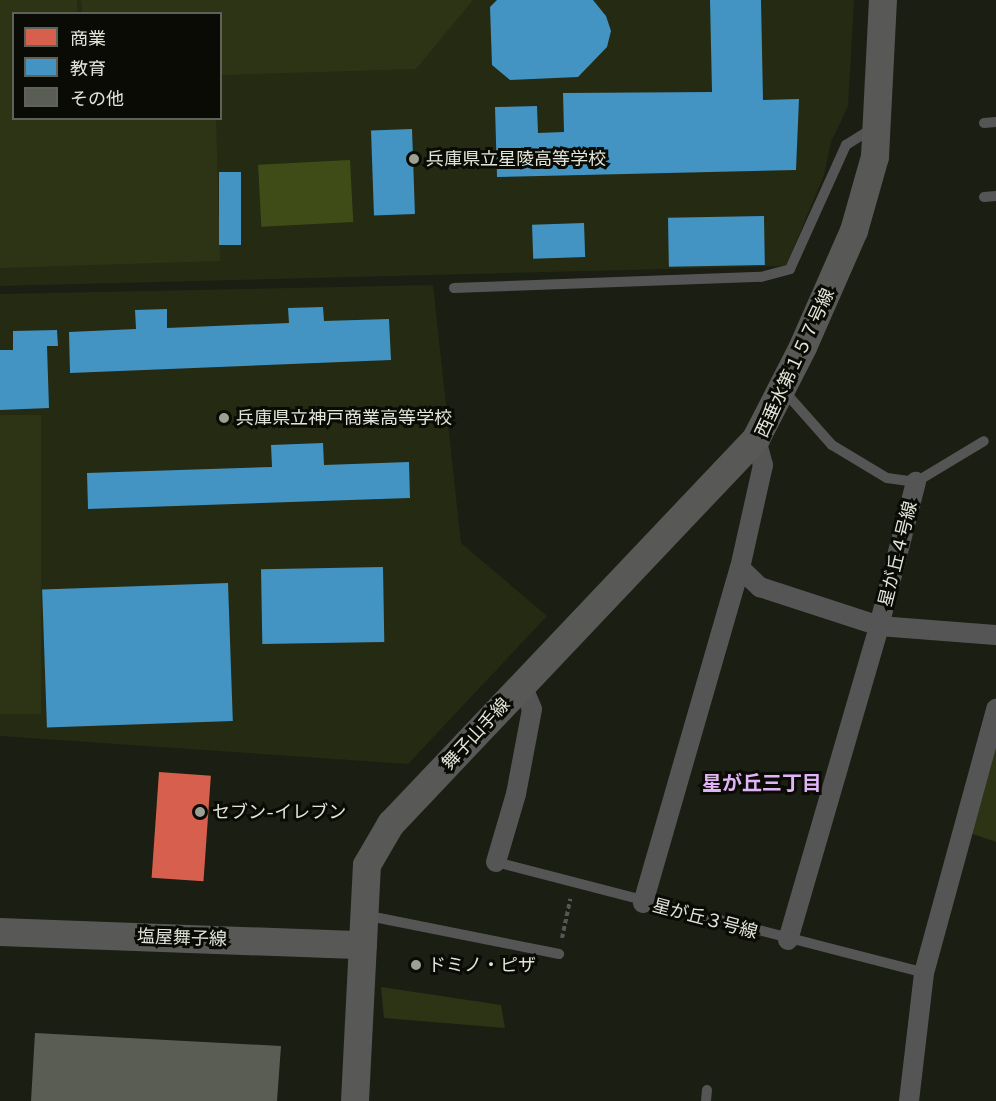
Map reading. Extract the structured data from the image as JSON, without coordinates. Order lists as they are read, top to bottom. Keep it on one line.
{"streets":{"street":["西垂水第１５７号線","星が丘４号線","舞子山手線","星が丘３号線","塩屋舞子線"]},"crossings":[["西垂水第１５７号線","舞子山手線"],["西垂水第１５７号線","星が丘３号線"],["舞子山手線","塩屋舞子線"]],"districts":["星が丘三丁目"],"places":["兵庫県立星陵高等学校","兵庫県立神戸商業高等学校","セブン-イレブン","ドミノ・ピザ"],"legend":["商業","教育","その他"]}
